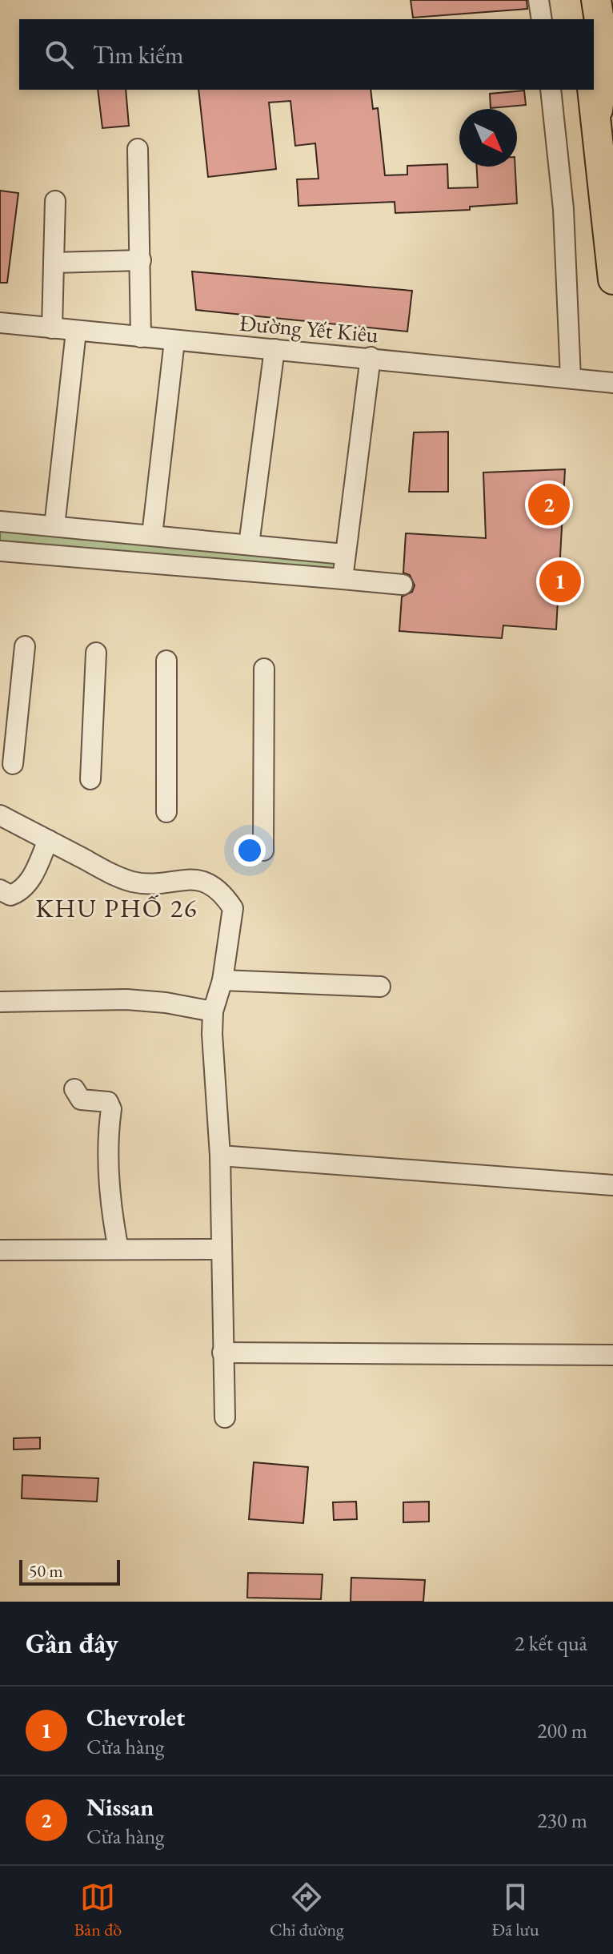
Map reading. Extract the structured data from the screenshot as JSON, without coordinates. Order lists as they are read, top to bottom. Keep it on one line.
{"streets":{"street":["Đường Yết Kiêu"]},"districts":["KHU PHỐ 26"],"scale_bar":"50 m","north":"bottom right","page":{"search":"Tìm kiếm","pins":["2","1"],"scale":"50 m","heading":["Gần đây","2 kết quả"],"list":[{"mark":"1","name":"Chevrolet","note":"Cửa hàng","value":"200 m"},{"mark":"2","name":"Nissan","note":"Cửa hàng","value":"230 m"}],"nav":["Bản đồ","Chỉ đường","Đã lưu"]}}
